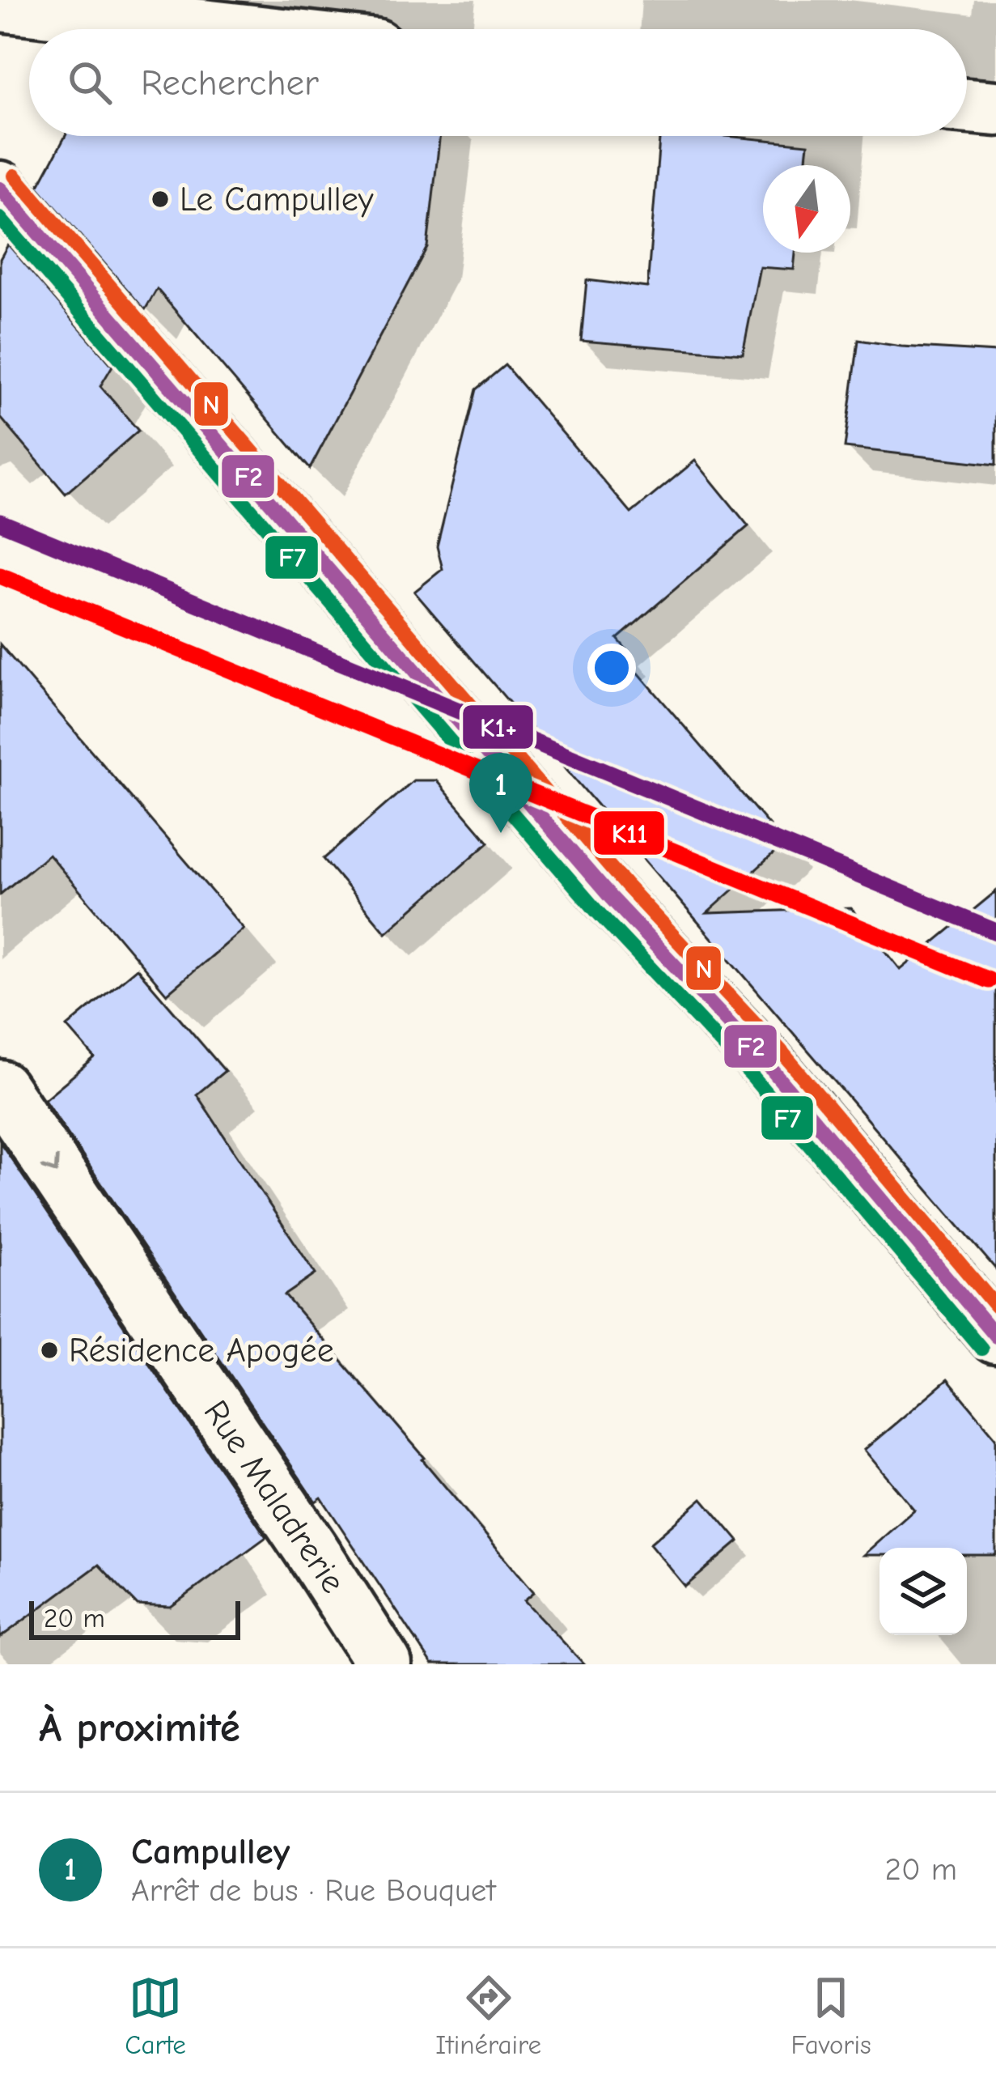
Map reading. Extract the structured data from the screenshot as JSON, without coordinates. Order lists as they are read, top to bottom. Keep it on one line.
{"streets":{"street":["Rue Maladrerie"]},"one_way":["Rue Maladrerie"],"places":["Le Campulley","Résidence Apogée"],"lines":["transit line N","transit line F2","transit line F7","transit line K1+","transit line K11"],"scale_bar":"20 m","north":"bottom","page":{"search":"Rechercher","pins":"1","scale":"20 m","heading":"À proximité","list":[{"mark":"1","name":"Campulley","note":"Arrêt de bus · Rue Bouquet","value":"20 m"}],"nav":["Carte","Itinéraire","Favoris"]}}
